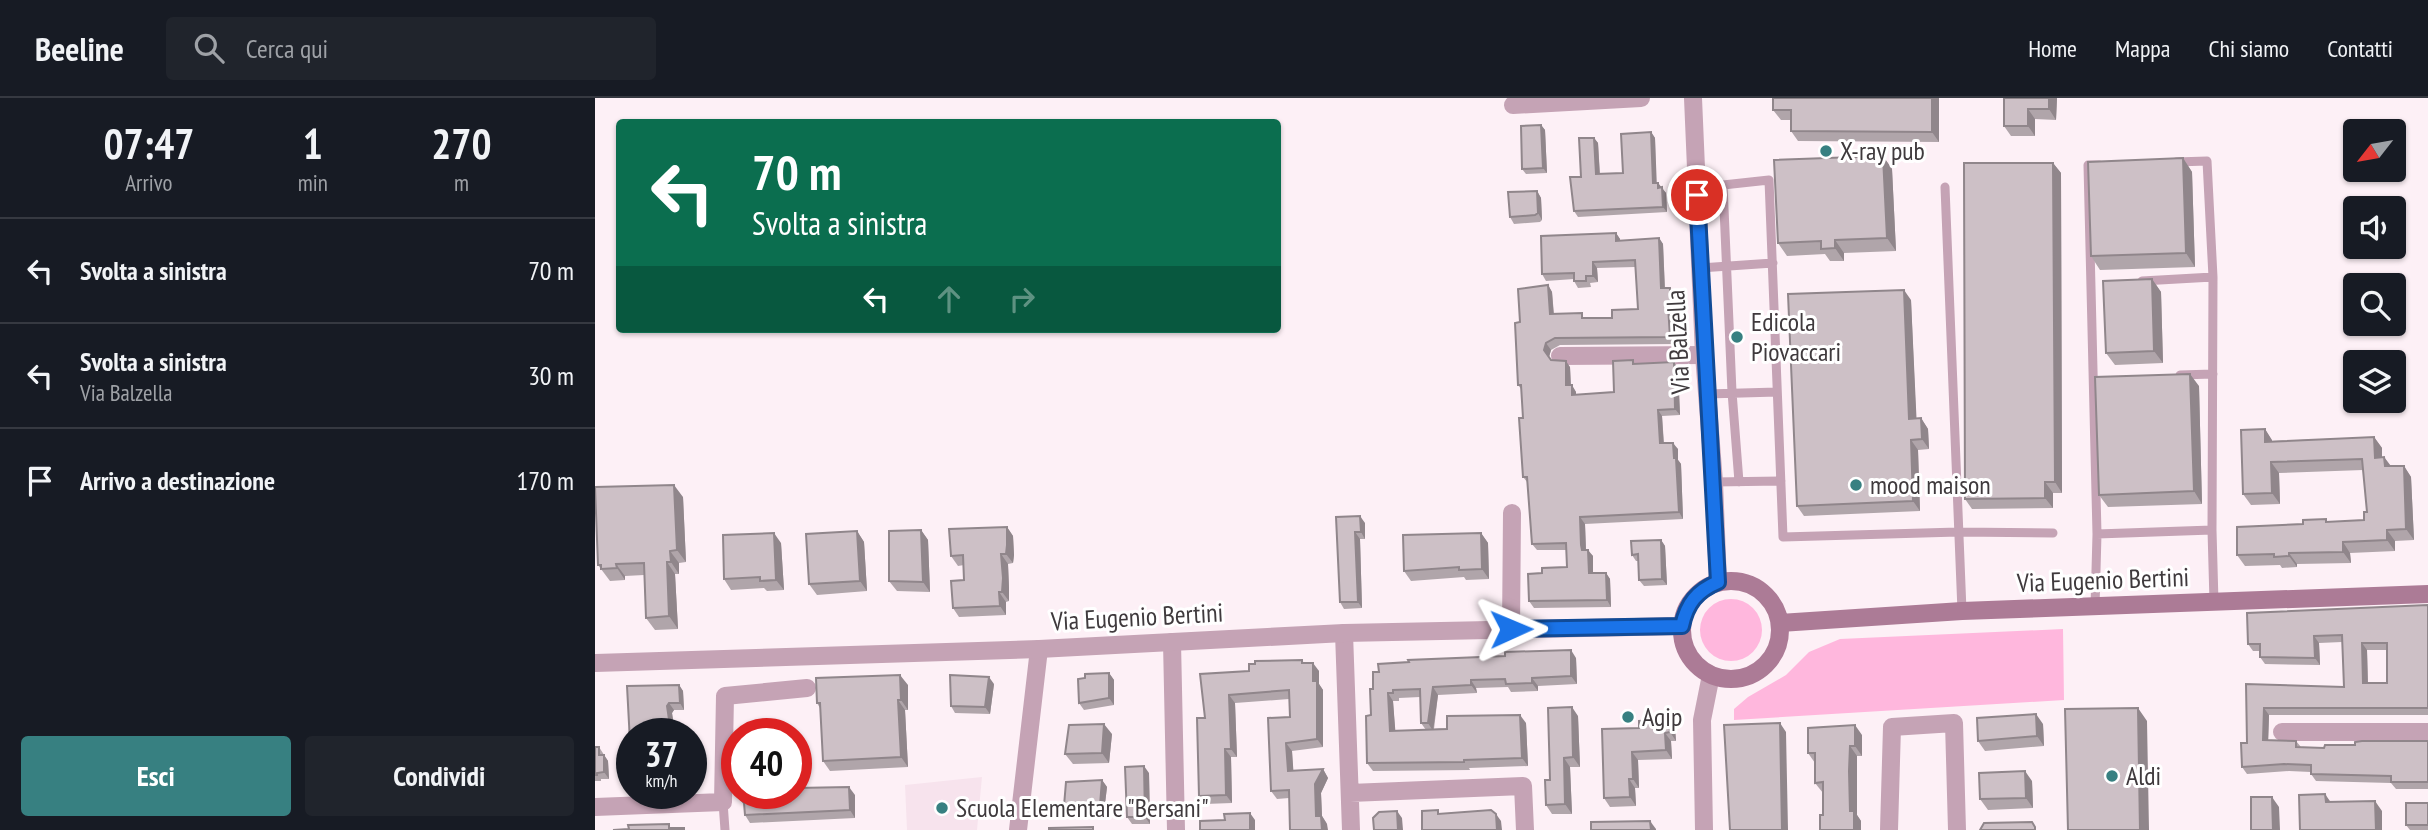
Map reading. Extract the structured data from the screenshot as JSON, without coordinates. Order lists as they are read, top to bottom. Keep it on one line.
{"streets":{"main road":["Via Eugenio Bertini"],"street":["Via Balzella"]},"crossings":[["Via Balzella","Via Eugenio Bertini"]],"places":["X-ray pub","Edicola Piovaccari","mood maison","Agip","Aldi","Scuola Elementare \"Bersani\""],"north":"bottom left","page":{"header":"Beeline","search":"Cerca qui","nav":["Home","Mappa","Chi siamo","Contatti"],"eta":["07:47","Arrivo","1","min","270","m"],"turn":["70 m","Svolta a sinistra"],"list":[{"name":"Svolta a sinistra","value":"70 m"},{"name":"Svolta a sinistra","note":"Via Balzella","value":"30 m"},{"name":"Arrivo a destinazione","value":"170 m"}],"speed":"37 km/h","limit":"40","buttons":["Esci","Condividi"]}}
